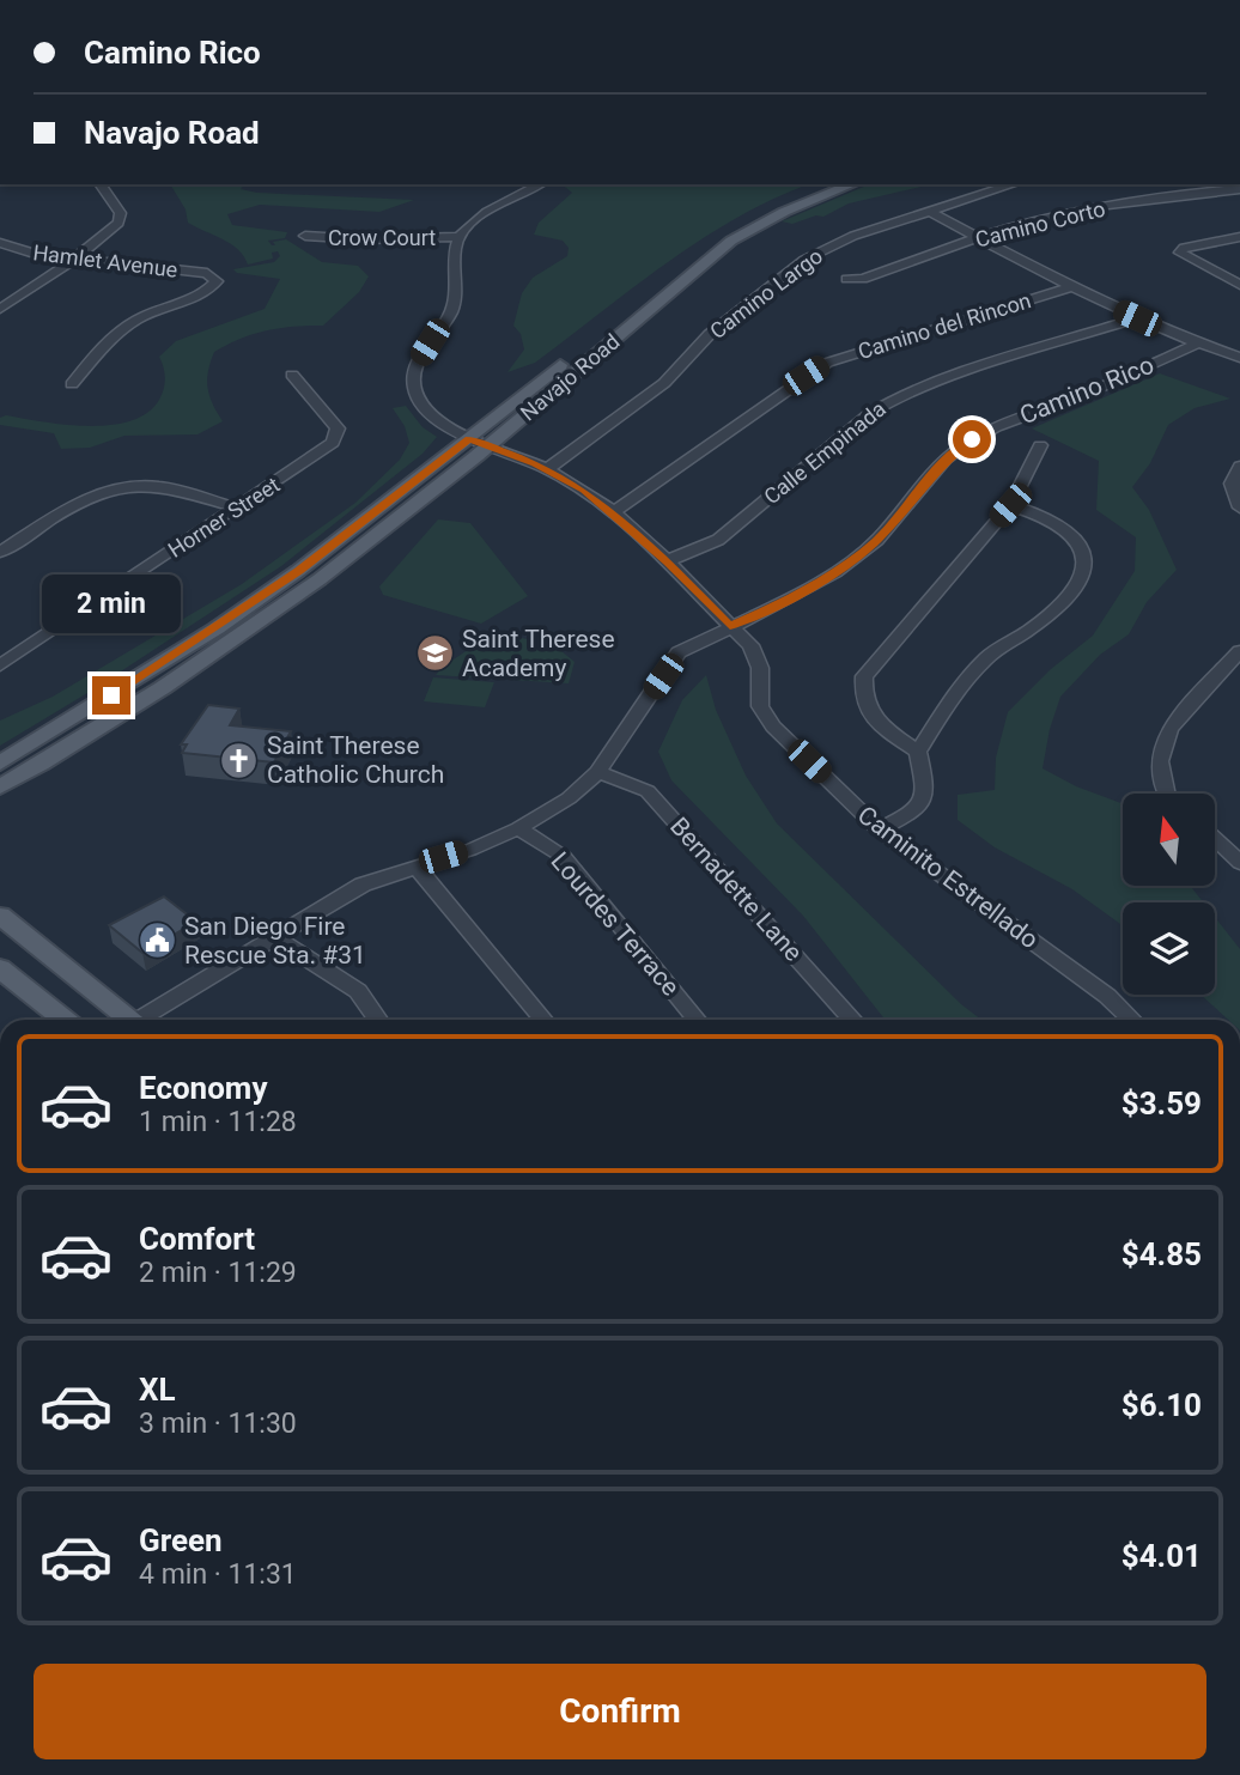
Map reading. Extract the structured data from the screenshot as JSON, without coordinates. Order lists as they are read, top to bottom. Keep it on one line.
{"streets":{"main road":["Navajo Road"],"street":["Camino Corto","Crow Court","Hamlet Avenue","Camino Largo","Camino del Rincon","Camino Rico","Calle Empinada","Horner Street","Caminito Estrellado","Bernadette Lane","Lourdes Terrace"]},"crossings":[["Camino Largo","Caminito Estrellado"],["Camino del Rincon","Caminito Estrellado"],["Navajo Road","Caminito Estrellado"],["Camino Rico","Caminito Estrellado"],["Camino Rico","Bernadette Lane"],["Camino Rico","Lourdes Terrace"],["Calle Empinada","Caminito Estrellado"]],"places":{"school or university":["Saint Therese Academy"],"church":["Saint Therese Catholic Church"],"public building":["San Diego Fire Rescue Sta. #31"]},"north":"top","page":{"banner":["Camino Rico","Navajo Road"],"bubble":"2 min","list":[{"name":"Economy","note":"1 min · 11:28","value":"$3.59"},{"name":"Comfort","note":"2 min · 11:29","value":"$4.85"},{"name":"XL","note":"3 min · 11:30","value":"$6.10"},{"name":"Green","note":"4 min · 11:31","value":"$4.01"}],"buttons":"Confirm"}}
